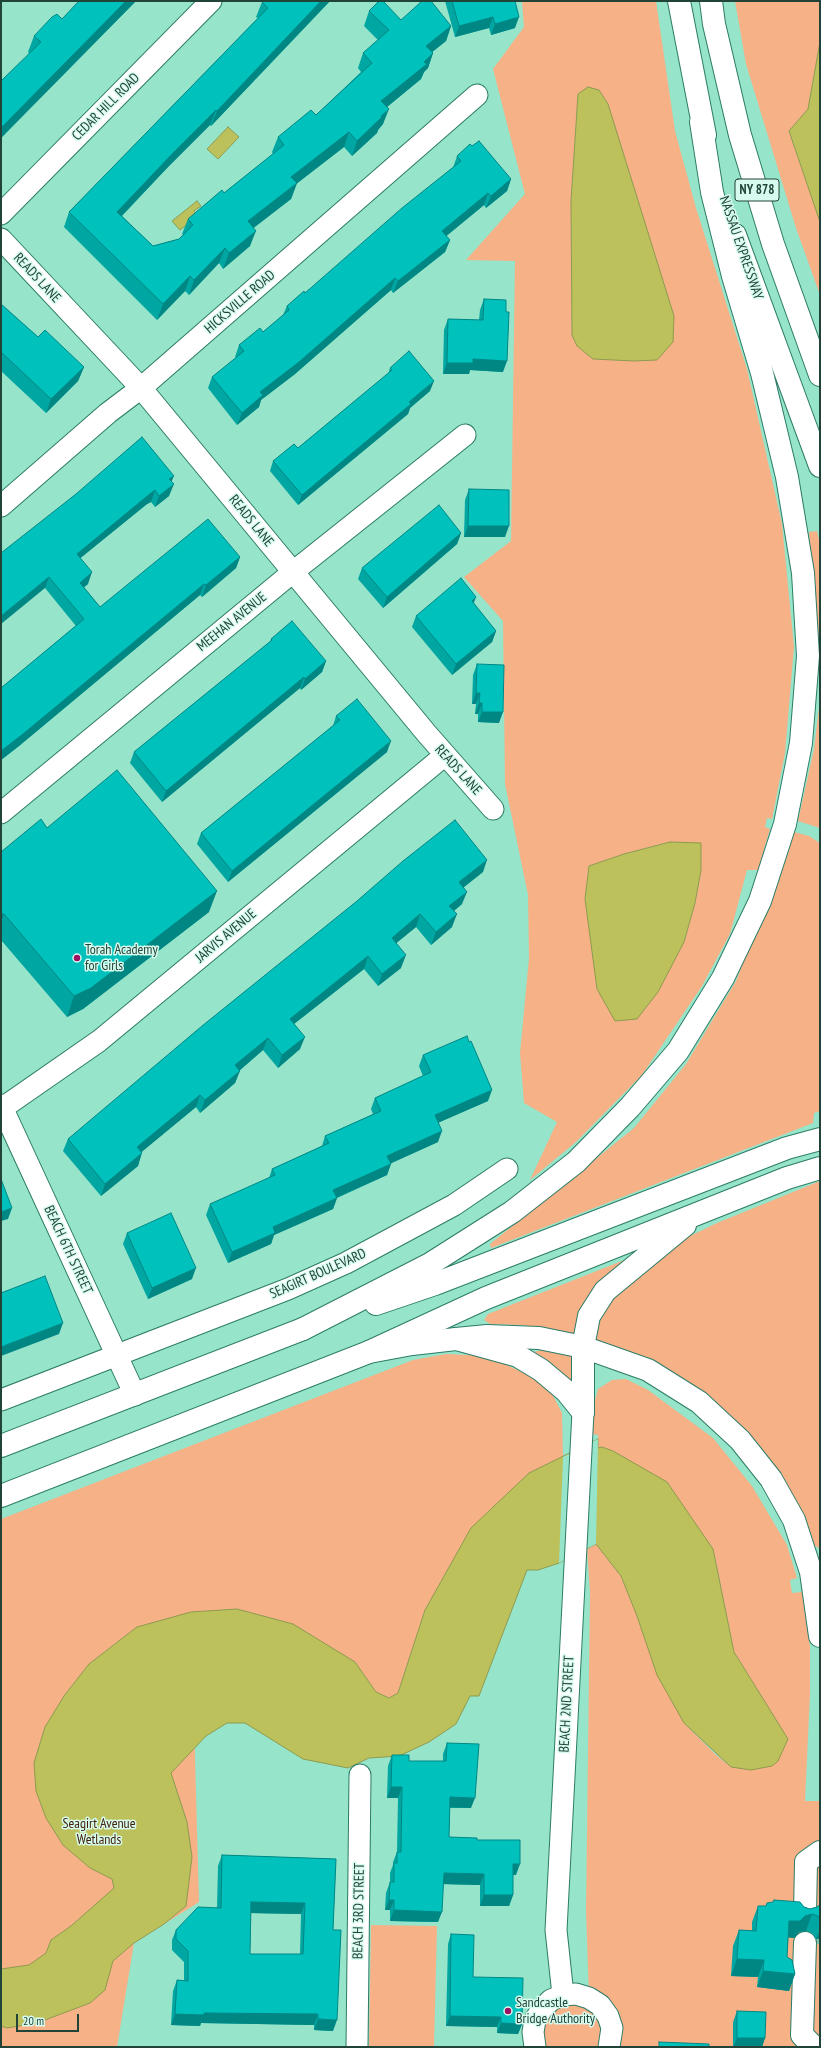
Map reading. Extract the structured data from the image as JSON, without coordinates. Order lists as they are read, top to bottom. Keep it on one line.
{"streets":{"main road":["NY 878","NASSAU EXPRESSWAY"],"street":["CEDAR HILL ROAD","READS LANE","HICKSVILLE ROAD","MEEHAN AVENUE","JARVIS AVENUE","BEACH 6TH STREET","SEAGIRT BOULEVARD","BEACH 2ND STREET","BEACH 3RD STREET"]},"crossings":[["READS LANE","HICKSVILLE ROAD"],["READS LANE","MEEHAN AVENUE"],["READS LANE","JARVIS AVENUE"],["JARVIS AVENUE","BEACH 6TH STREET"],["BEACH 6TH STREET","SEAGIRT BOULEVARD"]],"parks":["Seagirt Avenue Wetlands"],"places":["Torah Academy for Girls","Sandcastle Bridge Authority"],"scale_bar":"20 m"}
